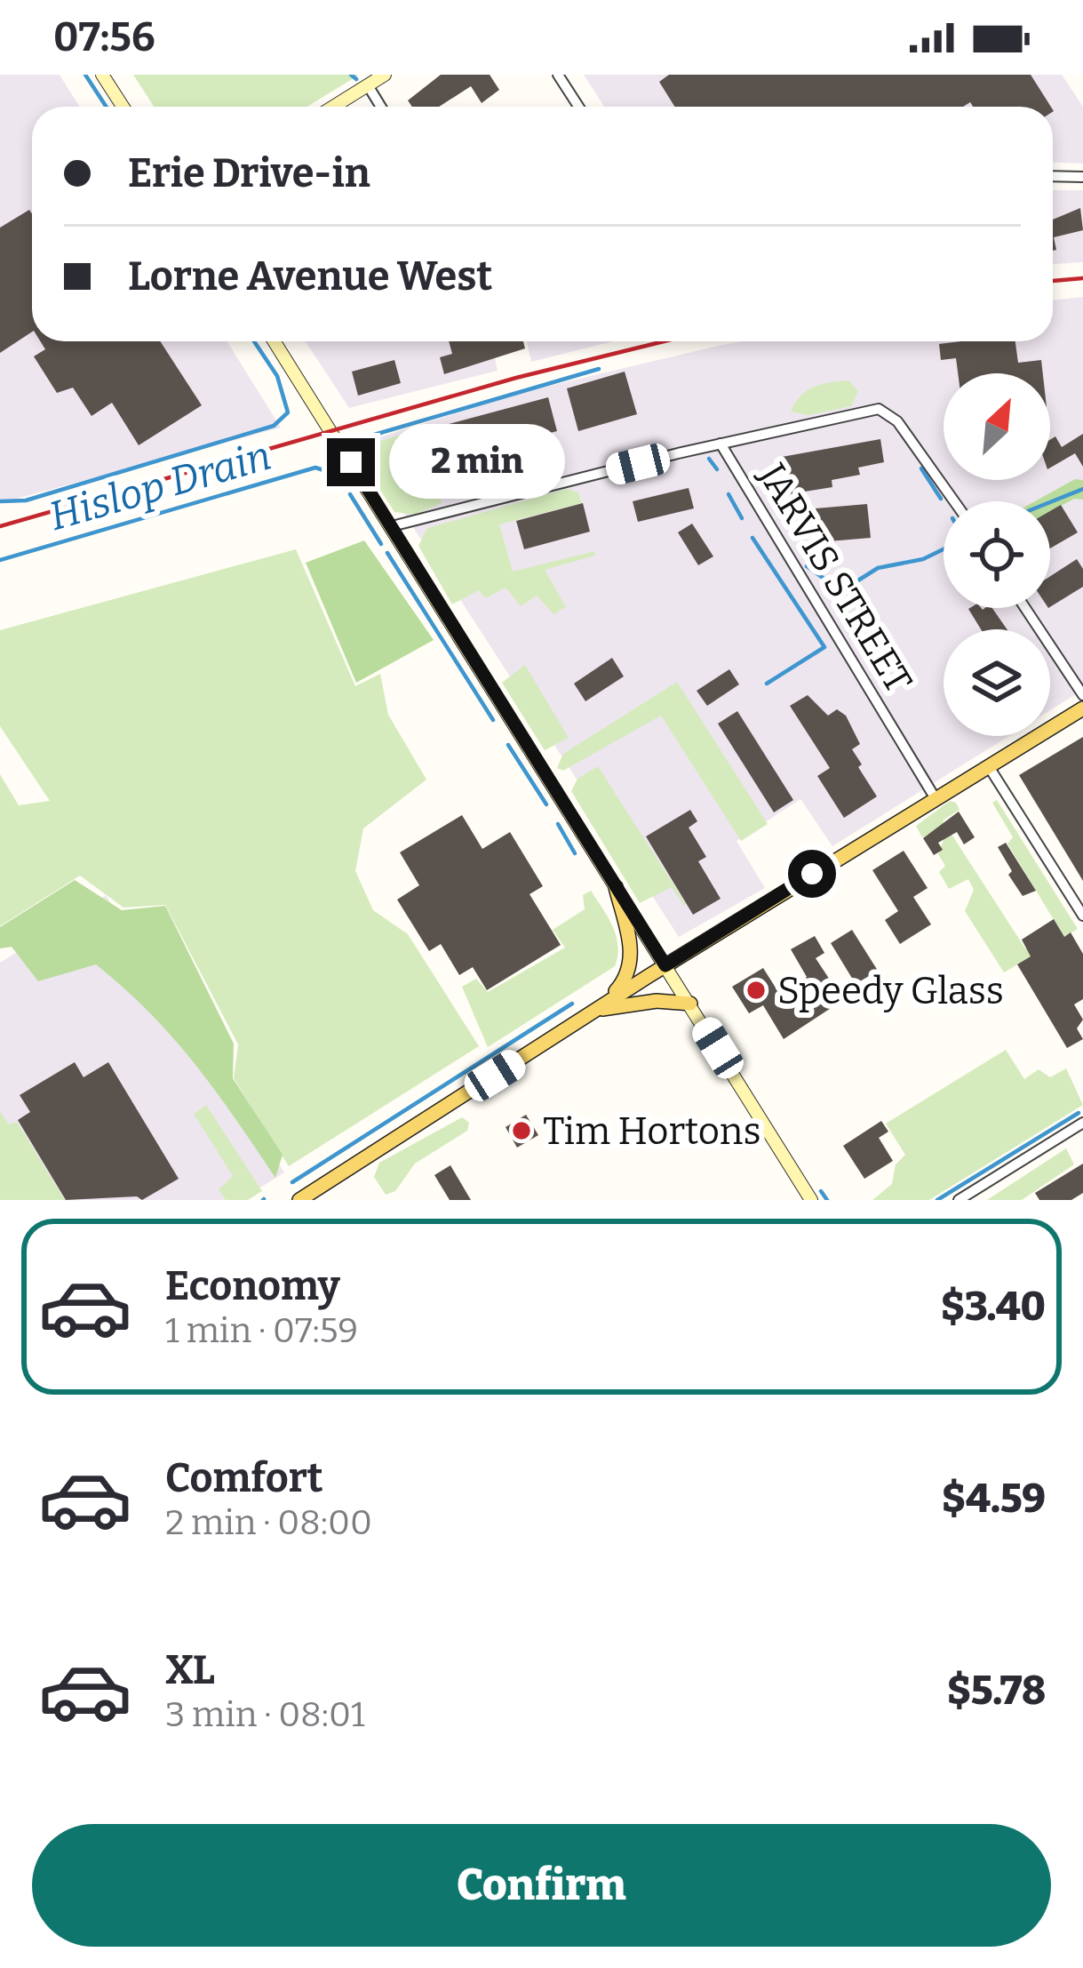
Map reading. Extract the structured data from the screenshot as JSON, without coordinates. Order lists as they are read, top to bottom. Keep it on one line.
{"streets":{"street":["JARVIS STREET"]},"water":["Hislop Drain"],"places":["Speedy Glass","Tim Hortons"],"north":"top right","page":{"status":"07:56","banner":["Erie Drive-in","Lorne Avenue West"],"bubble":"2 min","list":[{"name":"Economy","note":"1 min · 07:59","value":"$3.40"},{"name":"Comfort","note":"2 min · 08:00","value":"$4.59"},{"name":"XL","note":"3 min · 08:01","value":"$5.78"}],"buttons":"Confirm"}}
